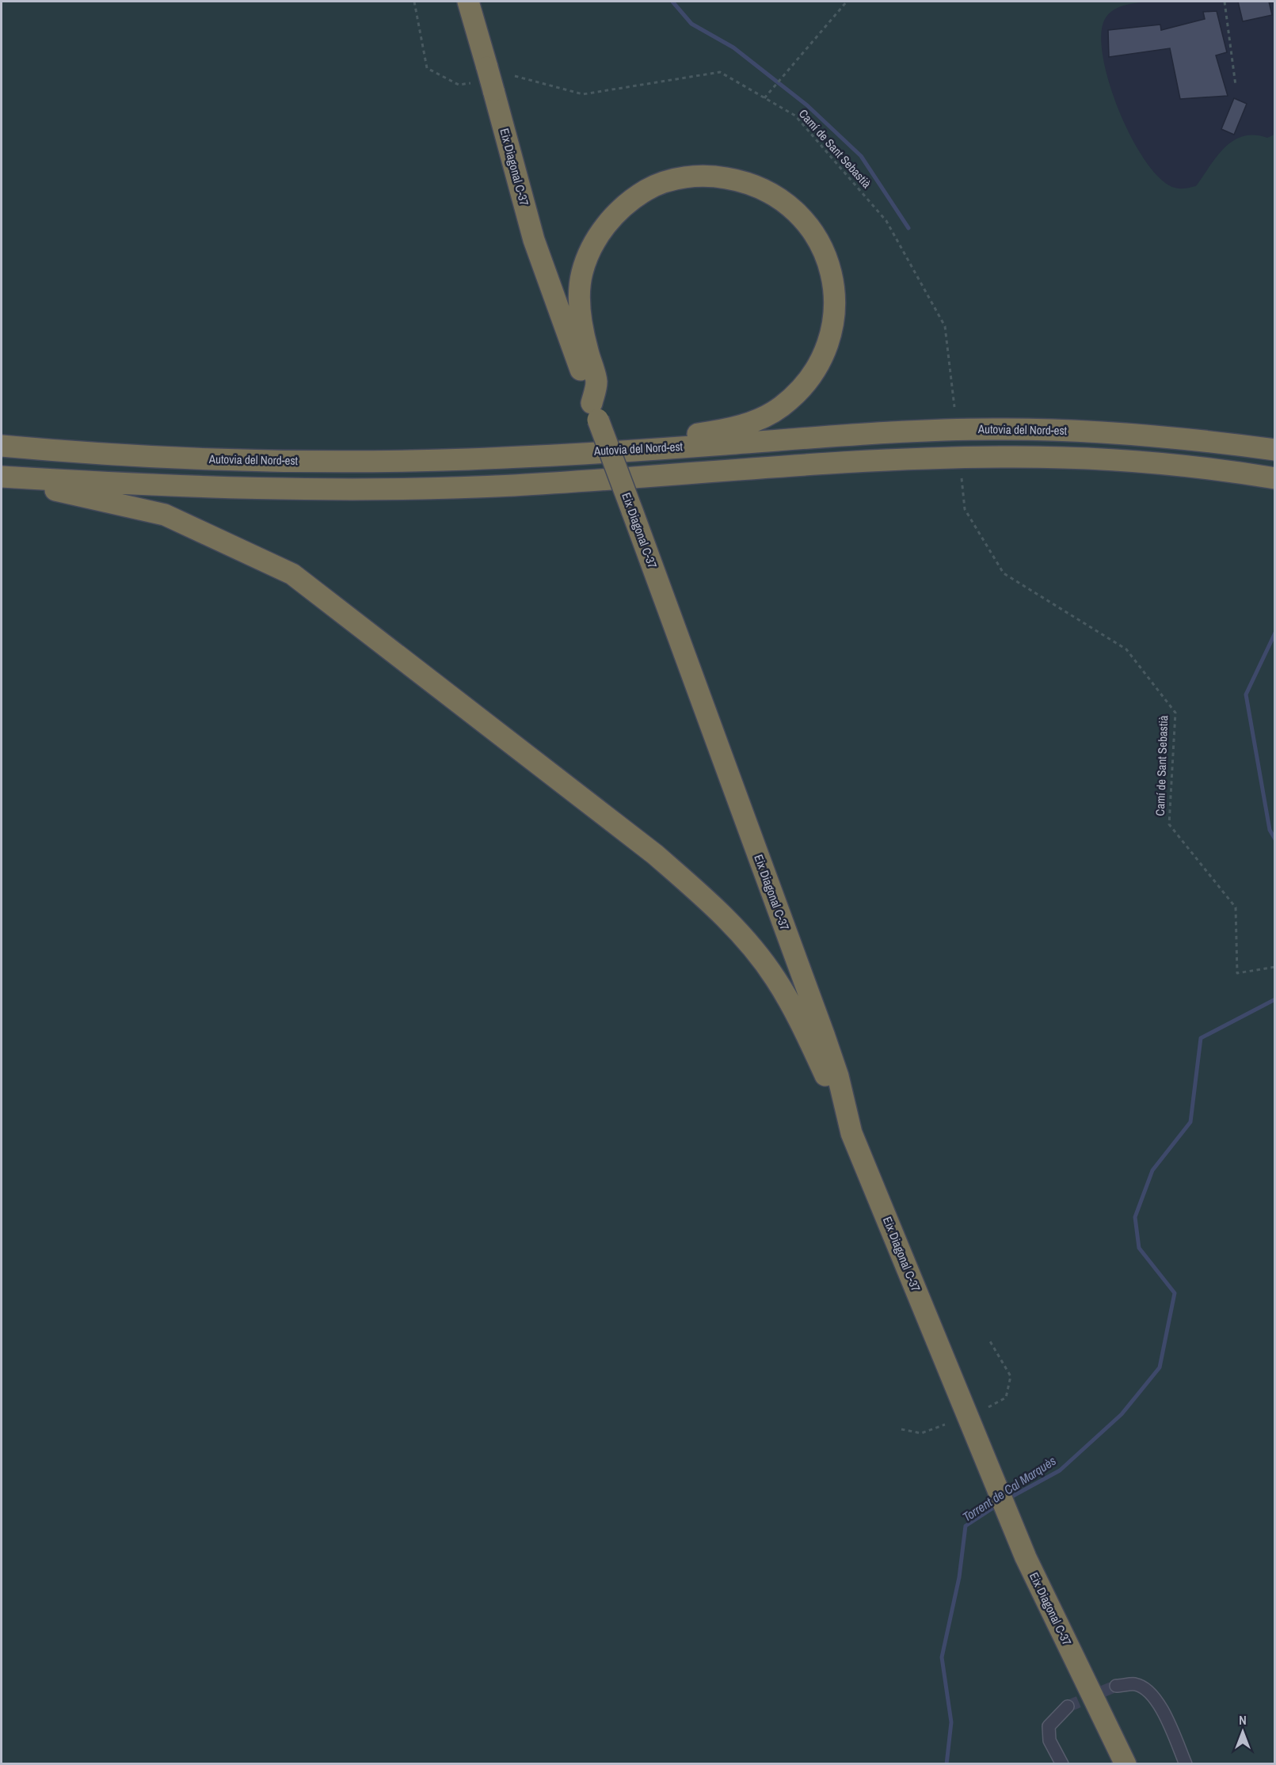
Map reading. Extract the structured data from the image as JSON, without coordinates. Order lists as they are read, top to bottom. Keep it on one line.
{"streets":{"highway":["Eix Diagonal C-37","Autovia del Nord-est"],"path":["Camí de Sant Sebastià"]},"water":["Torrent de Cal Marquès"],"north":"top"}
